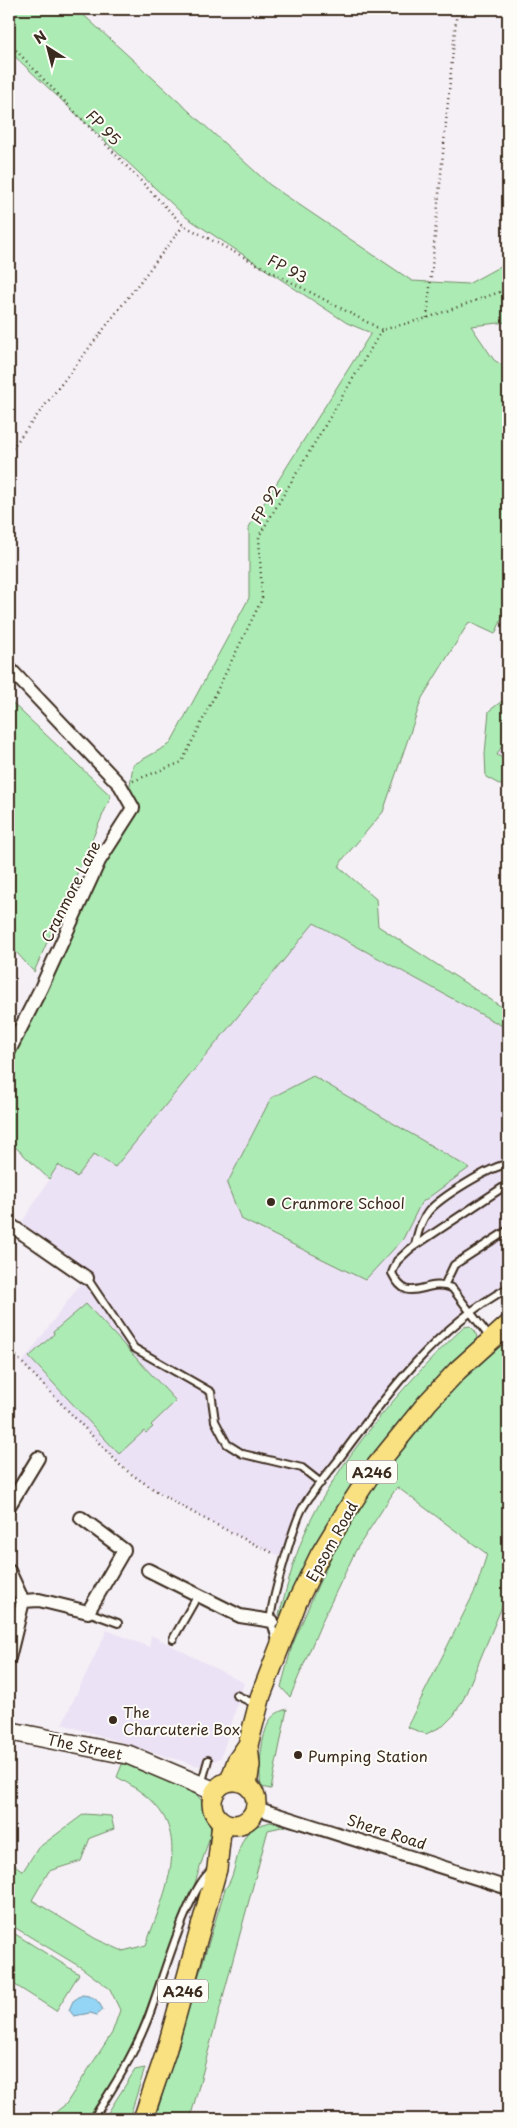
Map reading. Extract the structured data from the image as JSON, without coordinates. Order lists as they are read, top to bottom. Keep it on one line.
{"streets":{"main road":["A246","Epsom Road"],"street":["Cranmore Lane","The Street","Shere Road"],"path":["FP 95","FP 93","FP 92"]},"crossings":[["FP 95","FP 93"],["FP 93","FP 92"],["FP 92","Cranmore Lane"],["A246","Epsom Road"],["A246","The Street"],["A246","Shere Road"],["Epsom Road","The Street"],["Epsom Road","Shere Road"],["The Street","Shere Road"]],"places":["Cranmore School","The Charcuterie Box","Pumping Station"],"north":"top left"}
